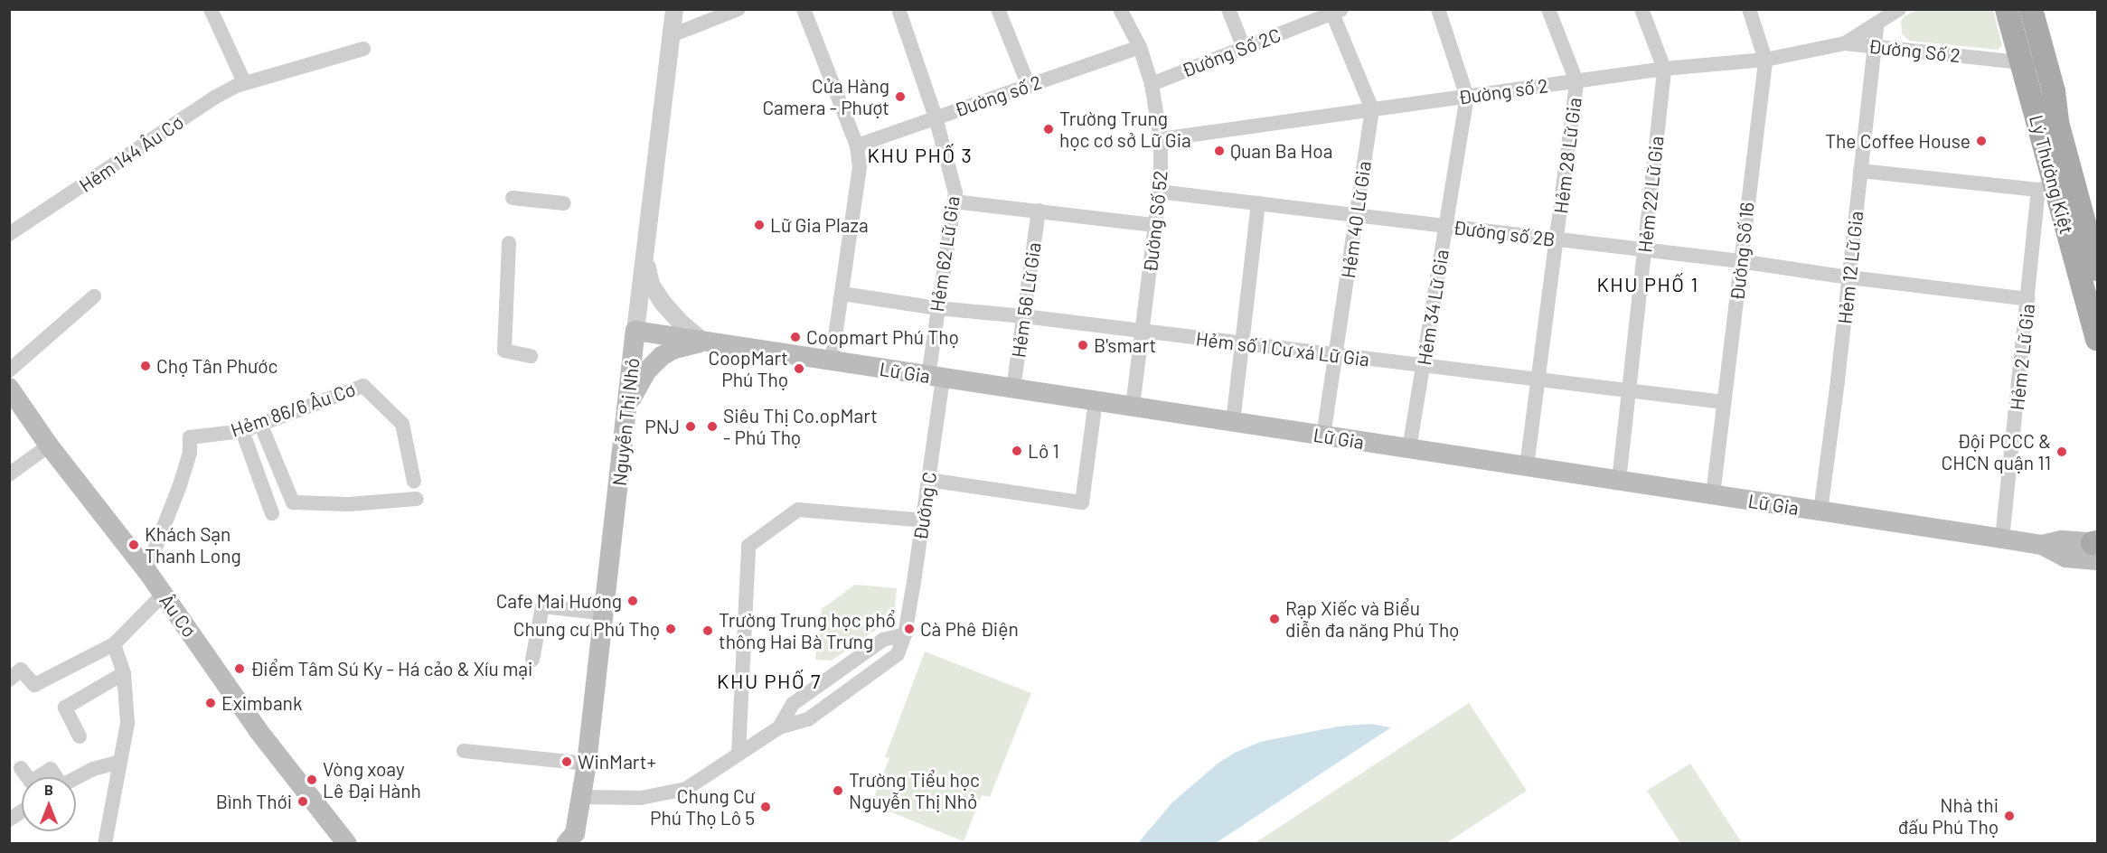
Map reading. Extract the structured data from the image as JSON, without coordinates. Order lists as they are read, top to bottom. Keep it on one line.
{"streets":{"main road":["Lý Thường Kiệt","Lữ Gia","Nguyễn Thị Nhỏ","Âu Cơ"],"street":["Đường Số 2","Đường Số 2C","Đường số 2","Hẻm 144 Âu Cơ","Hẻm 28 Lữ Gia","Hẻm 22 Lữ Gia","Hẻm 40 Lữ Gia","Đường Số 52","Đường số 2B","Đường Số 16","Hẻm 62 Lữ Gia","Hẻm 12 Lữ Gia","Hẻm 56 Lữ Gia","Hẻm 34 Lữ Gia","Hẻm số 1 Cư xá Lữ Gia","Hẻm 2 Lữ Gia","Hẻm 86/6 Âu Cơ","Đường C"]},"crossings":[["Đường Số 2","Đường số 2"],["Đường Số 2","Lý Thường Kiệt"],["Đường Số 2","Hẻm 12 Lữ Gia"],["Đường Số 2C","Đường Số 52"],["Đường số 2","Hẻm 28 Lữ Gia"],["Đường số 2","Hẻm 22 Lữ Gia"],["Đường số 2","Hẻm 40 Lữ Gia"],["Đường số 2","Đường Số 52"],["Đường số 2","Đường Số 16"],["Đường số 2","Hẻm 62 Lữ Gia"],["Đường số 2","Hẻm 34 Lữ Gia"],["Hẻm 28 Lữ Gia","Đường số 2B"],["Hẻm 28 Lữ Gia","Hẻm số 1 Cư xá Lữ Gia"],["Hẻm 28 Lữ Gia","Lữ Gia"],["Lý Thường Kiệt","Hẻm 2 Lữ Gia"],["Hẻm 22 Lữ Gia","Đường số 2B"],["Hẻm 22 Lữ Gia","Hẻm số 1 Cư xá Lữ Gia"],["Hẻm 22 Lữ Gia","Lữ Gia"],["Hẻm 40 Lữ Gia","Đường số 2B"],["Hẻm 40 Lữ Gia","Hẻm số 1 Cư xá Lữ Gia"],["Hẻm 40 Lữ Gia","Lữ Gia"],["Đường Số 52","Đường số 2B"],["Đường Số 52","Hẻm số 1 Cư xá Lữ Gia"],["Đường Số 52","Lữ Gia"],["Đường số 2B","Đường Số 16"],["Đường số 2B","Hẻm 12 Lữ Gia"],["Đường số 2B","Hẻm 34 Lữ Gia"],["Đường số 2B","Hẻm 2 Lữ Gia"],["Đường Số 16","Hẻm số 1 Cư xá Lữ Gia"],["Đường Số 16","Lữ Gia"],["Hẻm 62 Lữ Gia","Hẻm số 1 Cư xá Lữ Gia"],["Hẻm 62 Lữ Gia","Lữ Gia"],["Hẻm 62 Lữ Gia","Đường C"],["Hẻm 12 Lữ Gia","Lữ Gia"],["Hẻm 56 Lữ Gia","Hẻm số 1 Cư xá Lữ Gia"],["Hẻm 56 Lữ Gia","Lữ Gia"],["Hẻm 34 Lữ Gia","Hẻm số 1 Cư xá Lữ Gia"],["Hẻm 34 Lữ Gia","Lữ Gia"],["Hẻm 2 Lữ Gia","Lữ Gia"],["Lữ Gia","Nguyễn Thị Nhỏ"],["Lữ Gia","Đường C"],["Hẻm 86/6 Âu Cơ","Âu Cơ"],["Nguyễn Thị Nhỏ","Đường C"]],"districts":["KHU PHỐ 3","KHU PHỐ 1","KHU PHỐ 7"],"places":["Cửa Hàng Camera - Phượt","Trường Trung học cơ sở Lữ Gia","The Coffee House","Quan Ba Hoa","Lữ Gia Plaza","Coopmart Phú Thọ","B'smart","Chợ Tân Phước","CoopMart Phú Thọ","PNJ","Siêu Thị Co.opMart - Phú Thọ","Lô 1","Đội PCCC & CHCN quận 11","Khách Sạn Thanh Long","Cafe Mai Hương","Rạp Xiếc và Biểu diễn đa năng Phú Thọ","Chung cư Phú Thọ","Cà Phê Điện","Trường Trung học phổ thông Hai Bà Trưng","Điểm Tâm Sú Ky - Há cảo & Xíu mại","Eximbank","WinMart+","Vòng xoay Lê Đại Hành","Trường Tiểu học Nguyễn Thị Nhỏ","Bình Thới","Chung Cư Phú Thọ Lô 5","Nhà thi đấu Phú Thọ"],"north":"top"}
